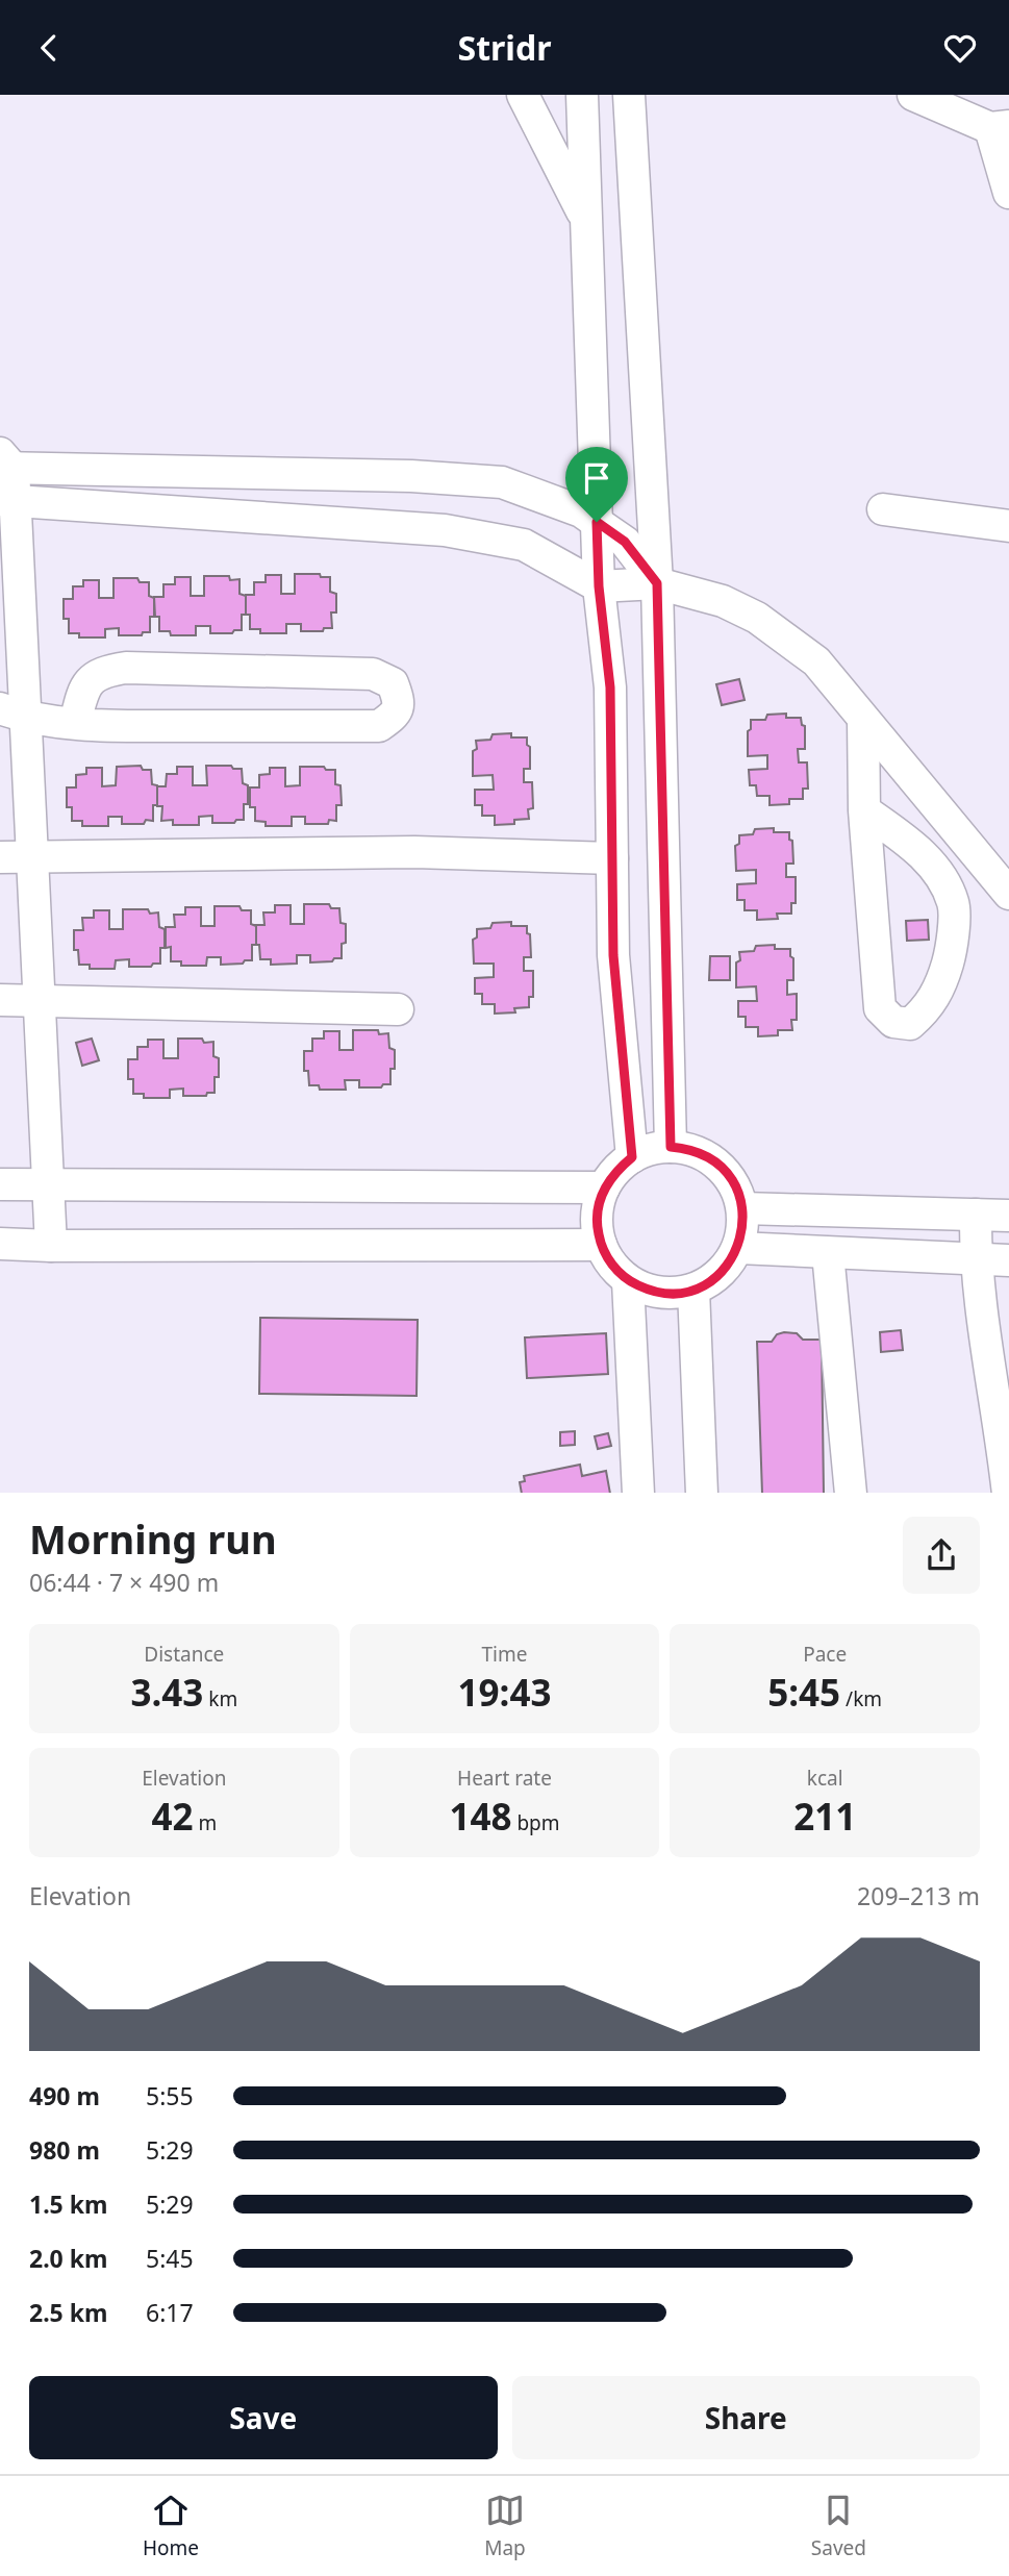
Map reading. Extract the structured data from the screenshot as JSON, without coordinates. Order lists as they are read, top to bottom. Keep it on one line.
{"page":{"header":"Stridr","heading":["Morning run","06:44 · 7 × 490 m"],"stats":[["Distance","3.43 km"],["Time","19:43"],["Pace","5:45 /km"],["Elevation","42 m"],["Heart rate","148 bpm"],["kcal","211"]],"chart":["Elevation","209–213 m"],"list":[{"name":"490 m","note":"5:55"},{"name":"980 m","note":"5:29"},{"name":"1.5 km","note":"5:29"},{"name":"2.0 km","note":"5:45"},{"name":"2.5 km","note":"6:17"}],"buttons":["Save","Share"],"tabs":["Home","Map","Saved"]}}
